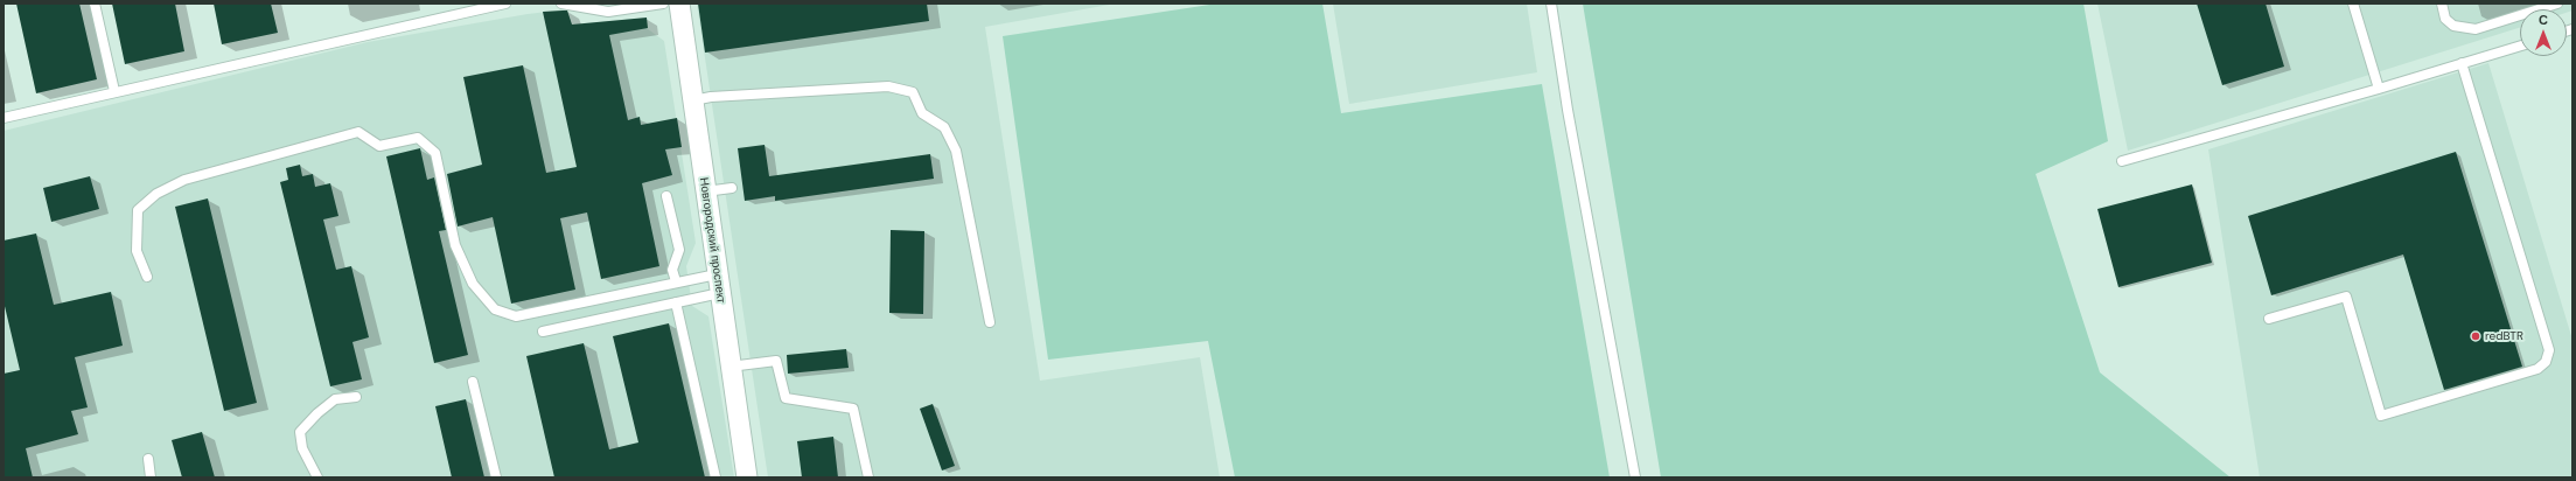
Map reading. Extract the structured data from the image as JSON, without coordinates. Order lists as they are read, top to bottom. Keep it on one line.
{"streets":{"street":["Новгородский проспект"]},"places":["redBTR"],"north":"top"}
